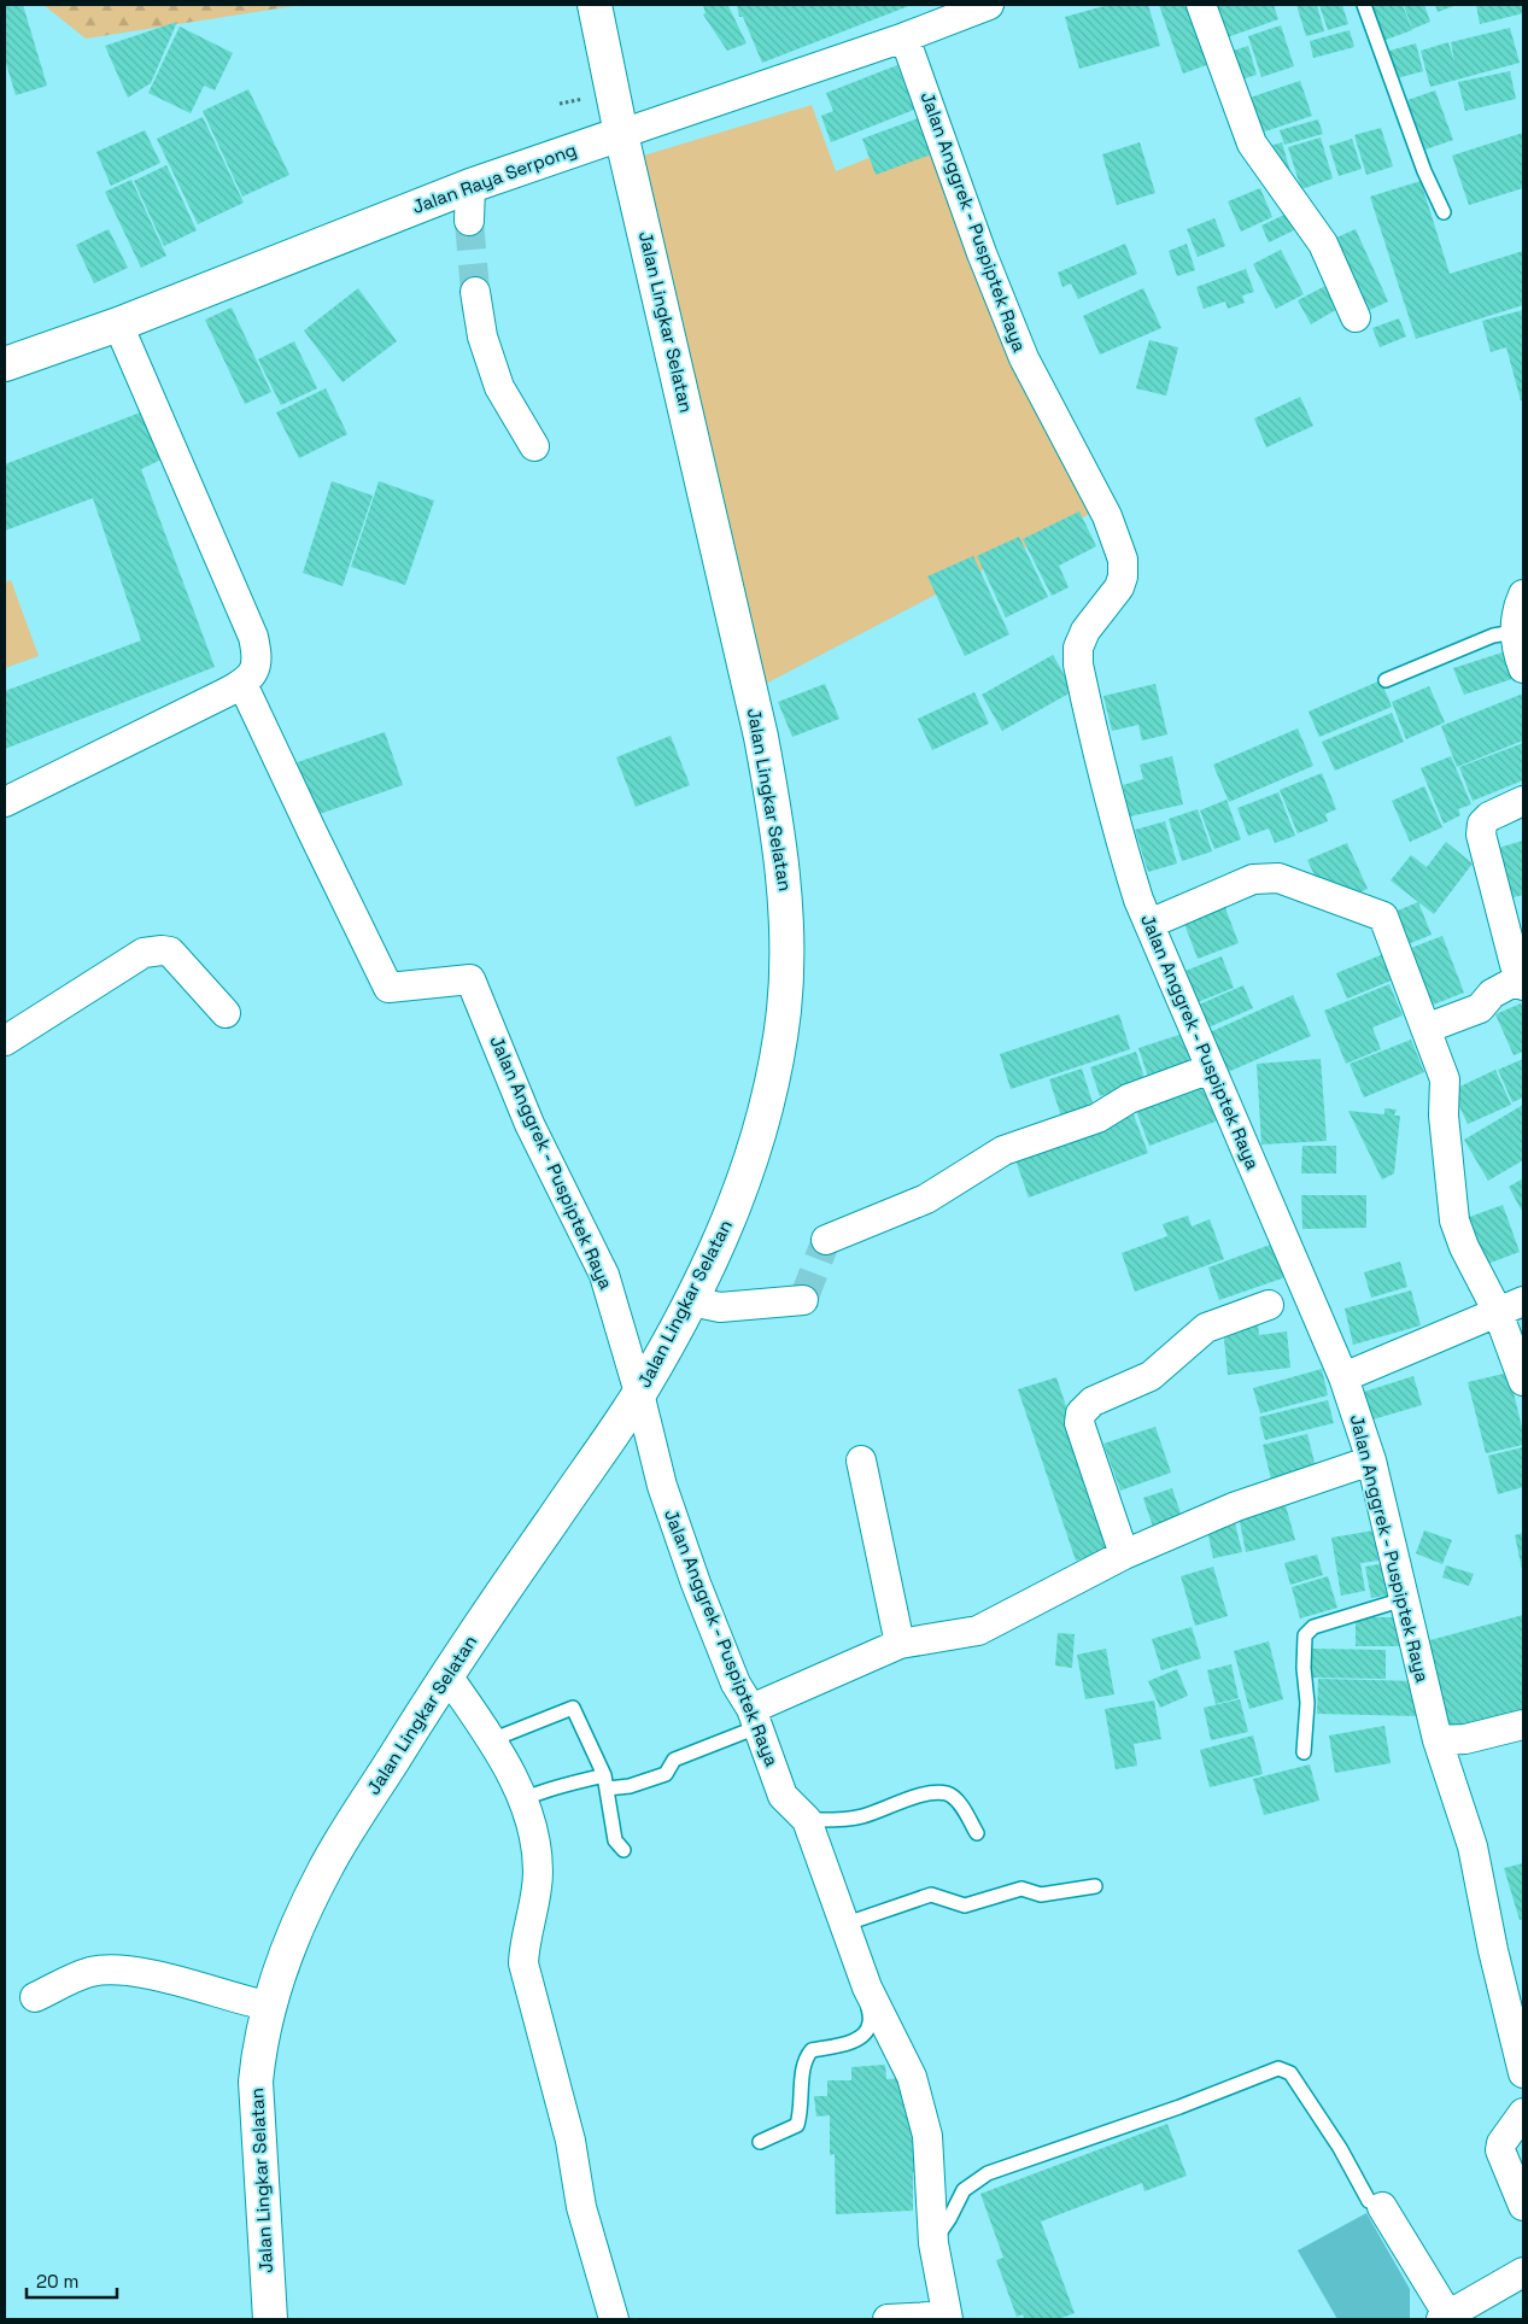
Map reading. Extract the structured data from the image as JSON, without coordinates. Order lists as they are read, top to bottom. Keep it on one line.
{"streets":{"main road":["Jalan Raya Serpong","Jalan Lingkar Selatan"],"street":["Jalan Anggrek - Puspiptek Raya"]},"crossings":[["Jalan Raya Serpong","Jalan Anggrek - Puspiptek Raya"],["Jalan Raya Serpong","Jalan Lingkar Selatan"],["Jalan Anggrek - Puspiptek Raya","Jalan Lingkar Selatan"]],"scale_bar":"20 m"}
